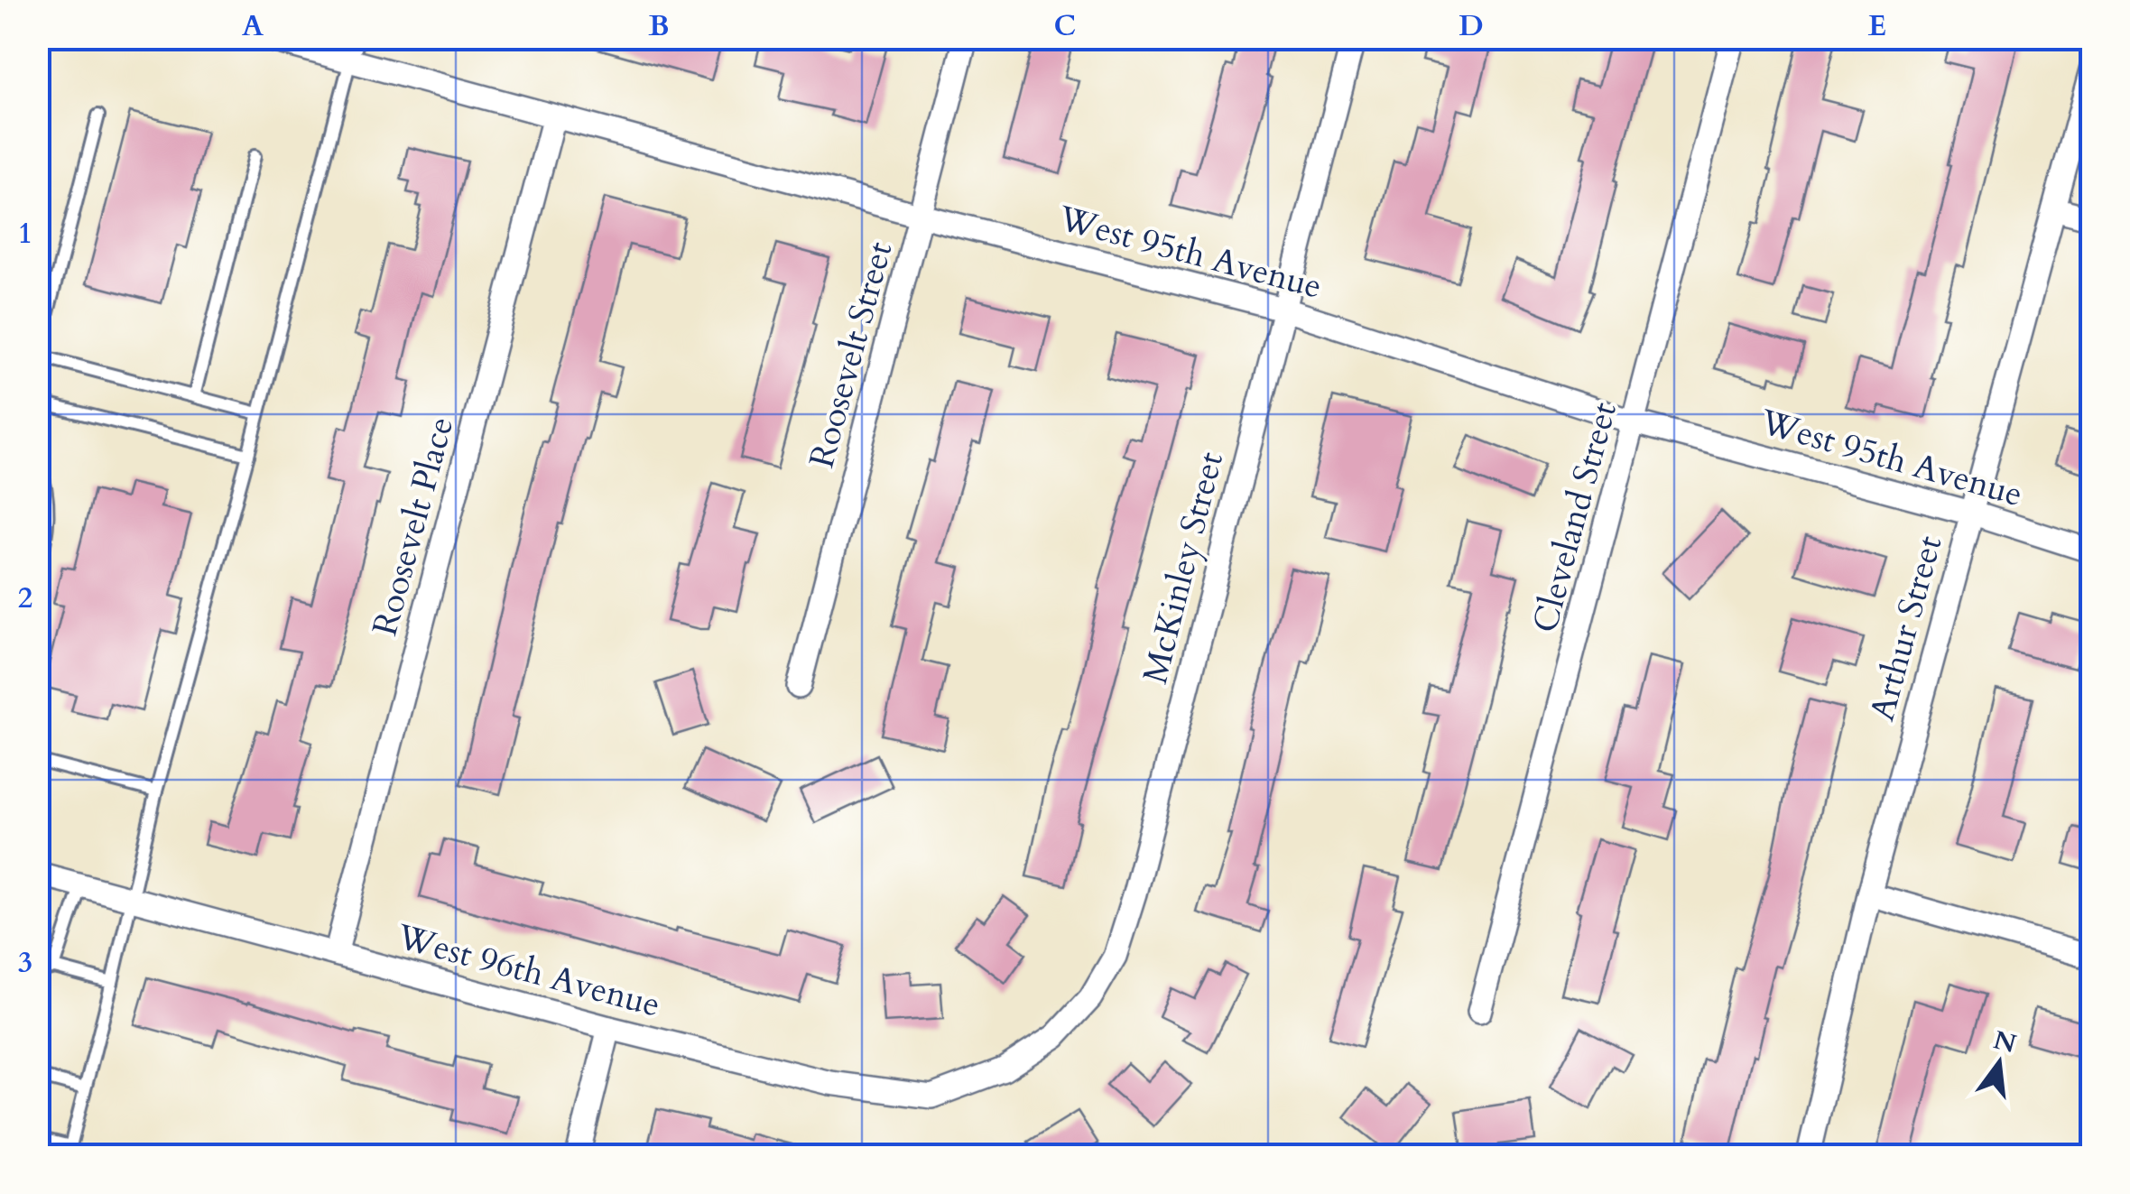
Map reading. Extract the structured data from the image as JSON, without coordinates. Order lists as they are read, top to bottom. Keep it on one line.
{"streets":{"street":["West 95th Avenue","Roosevelt Street","Cleveland Street","Roosevelt Place","McKinley Street","Arthur Street","West 96th Avenue"]},"crossings":[["West 95th Avenue","Roosevelt Street"],["West 95th Avenue","Cleveland Street"],["West 95th Avenue","Roosevelt Place"],["West 95th Avenue","McKinley Street"],["West 95th Avenue","Arthur Street"],["Roosevelt Place","West 96th Avenue"],["McKinley Street","West 96th Avenue"]],"north":"top","grid":{"columns":["A","B","C","D","E"],"rows":["1","2","3"]}}
